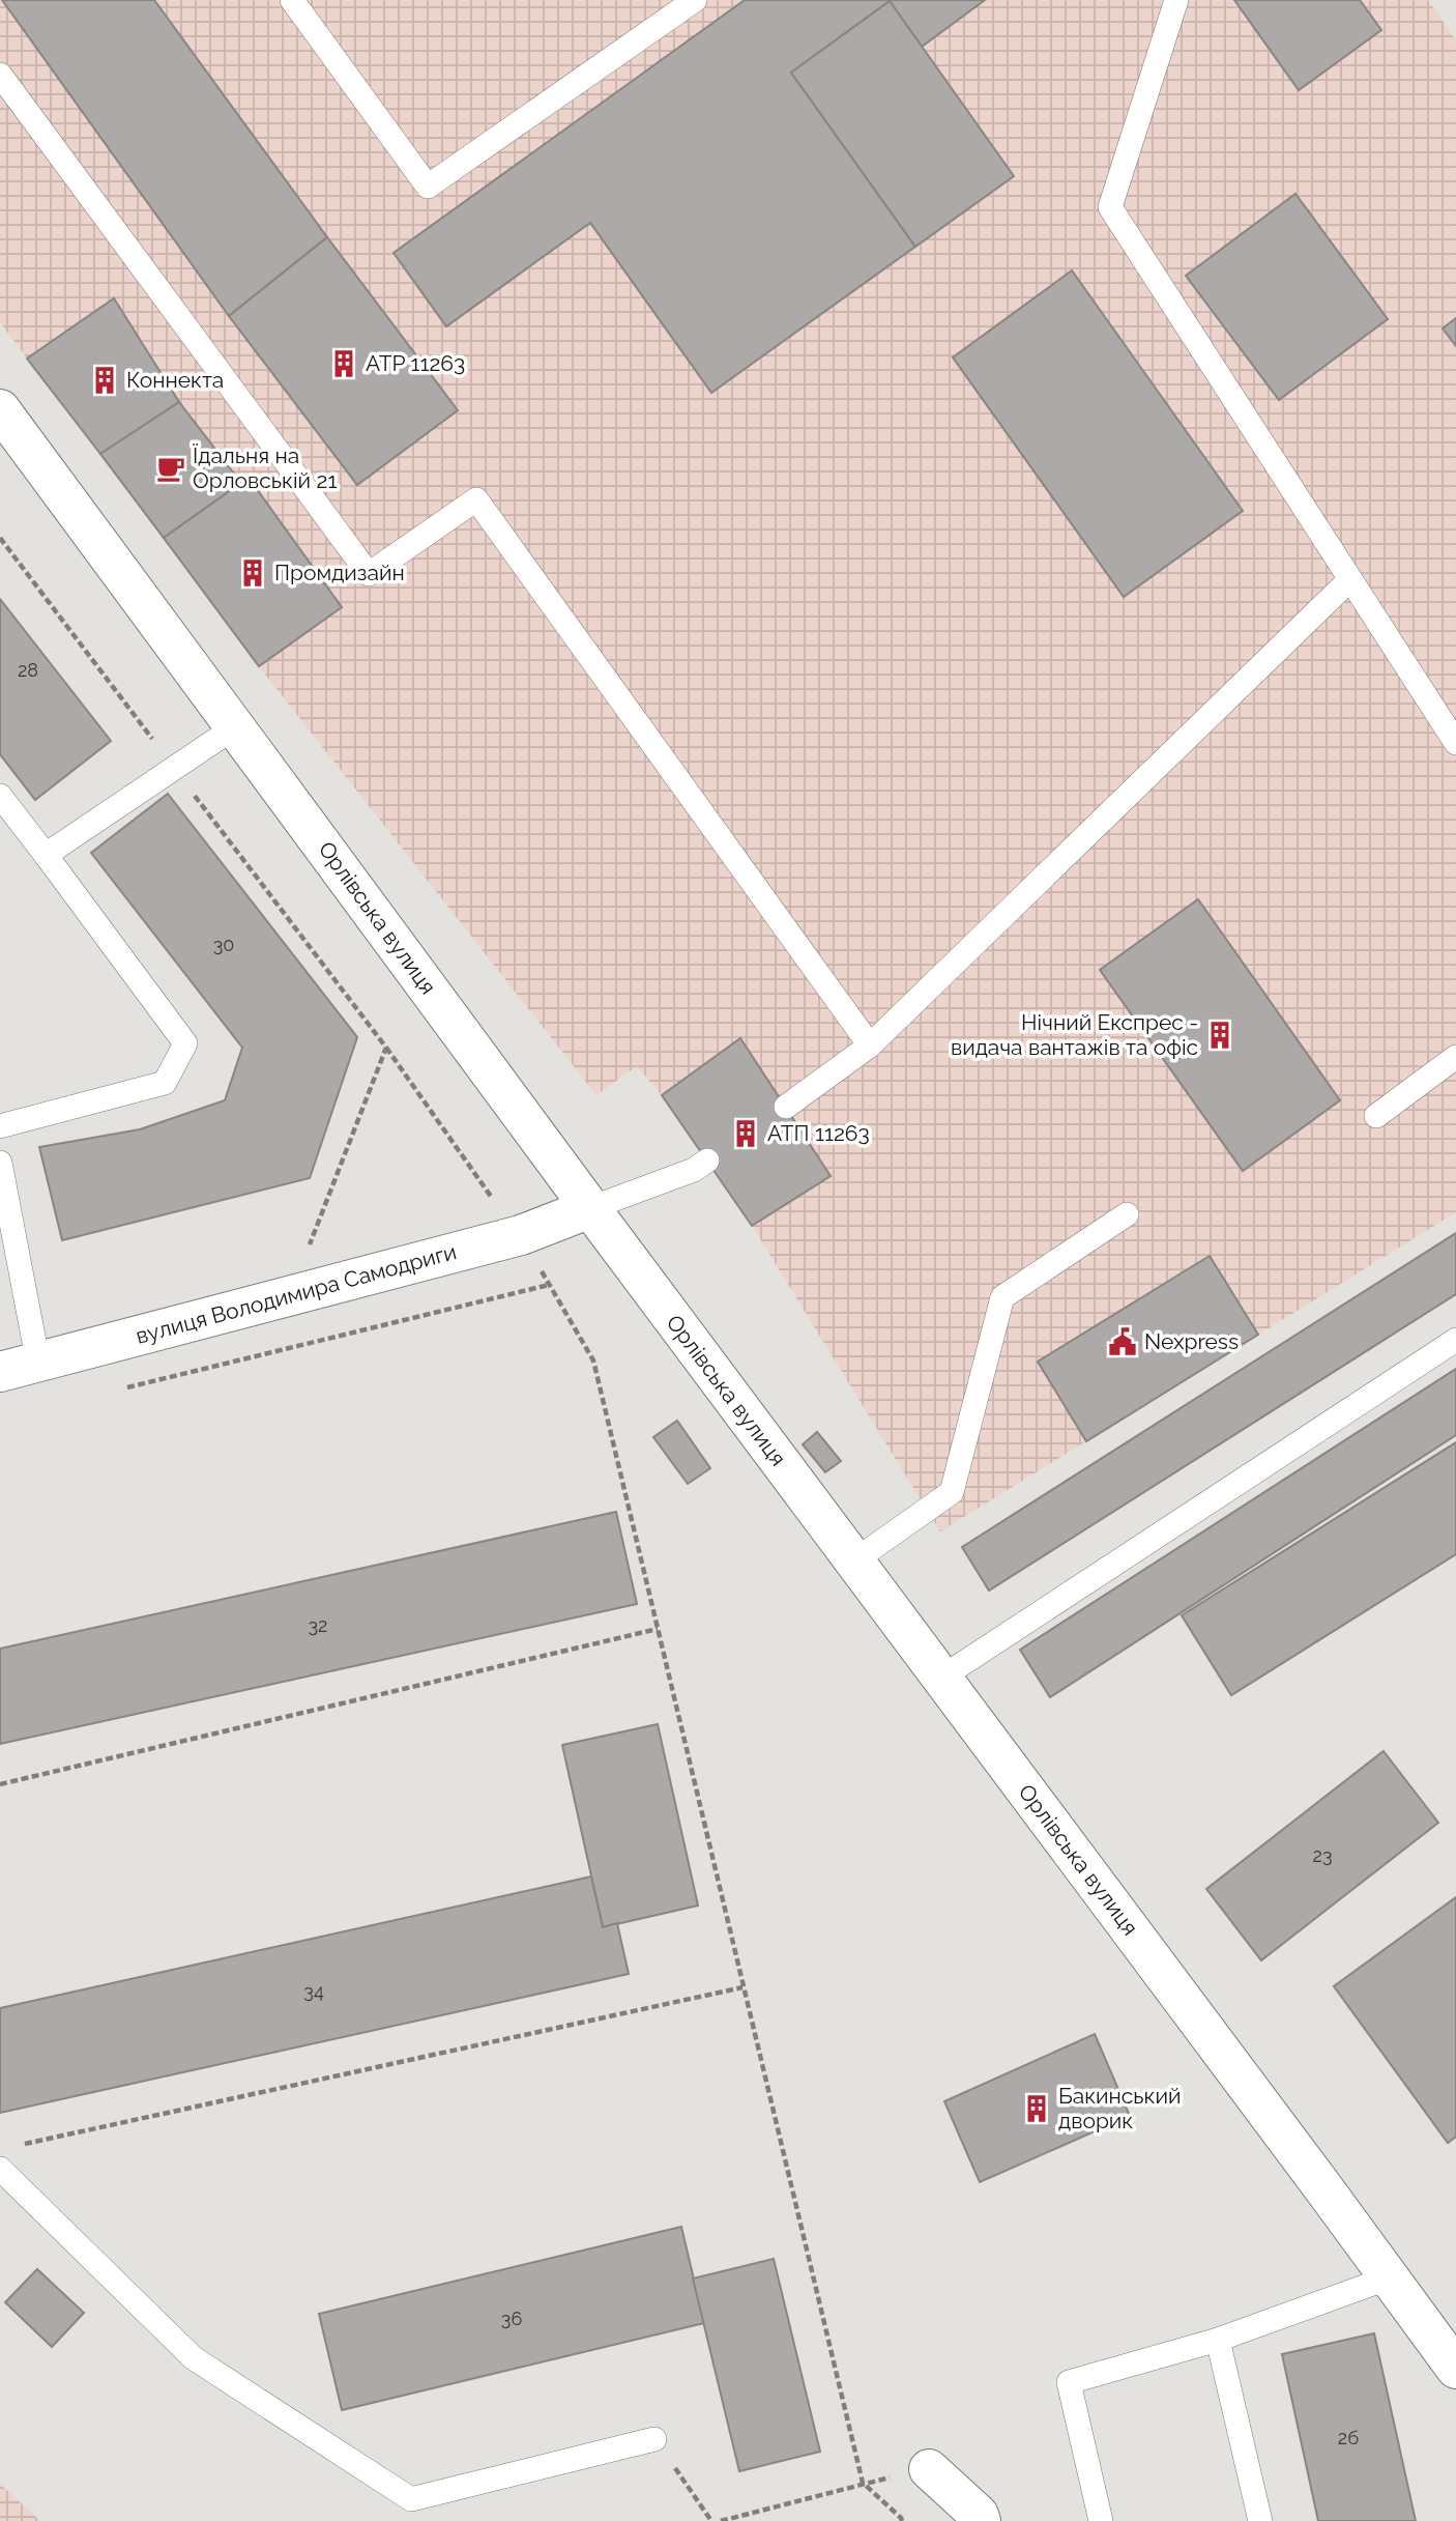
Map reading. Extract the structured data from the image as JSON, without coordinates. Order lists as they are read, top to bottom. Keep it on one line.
{"streets":{"street":["Орлівська вулиця","вулиця Володимира Самодриги"]},"crossings":[["Орлівська вулиця","вулиця Володимира Самодриги"]],"places":{"building":["ATP 11263","Коннекта","Промдизайн","Нічний Експрес - видача вантажів та офіс","АТП 11263","Бакинський дворик"],"cafe":["Їдальня на Орловській 21"],"public building":["Nexpress"]},"house_numbers":["28","30","32","23","34","36","2б"]}
